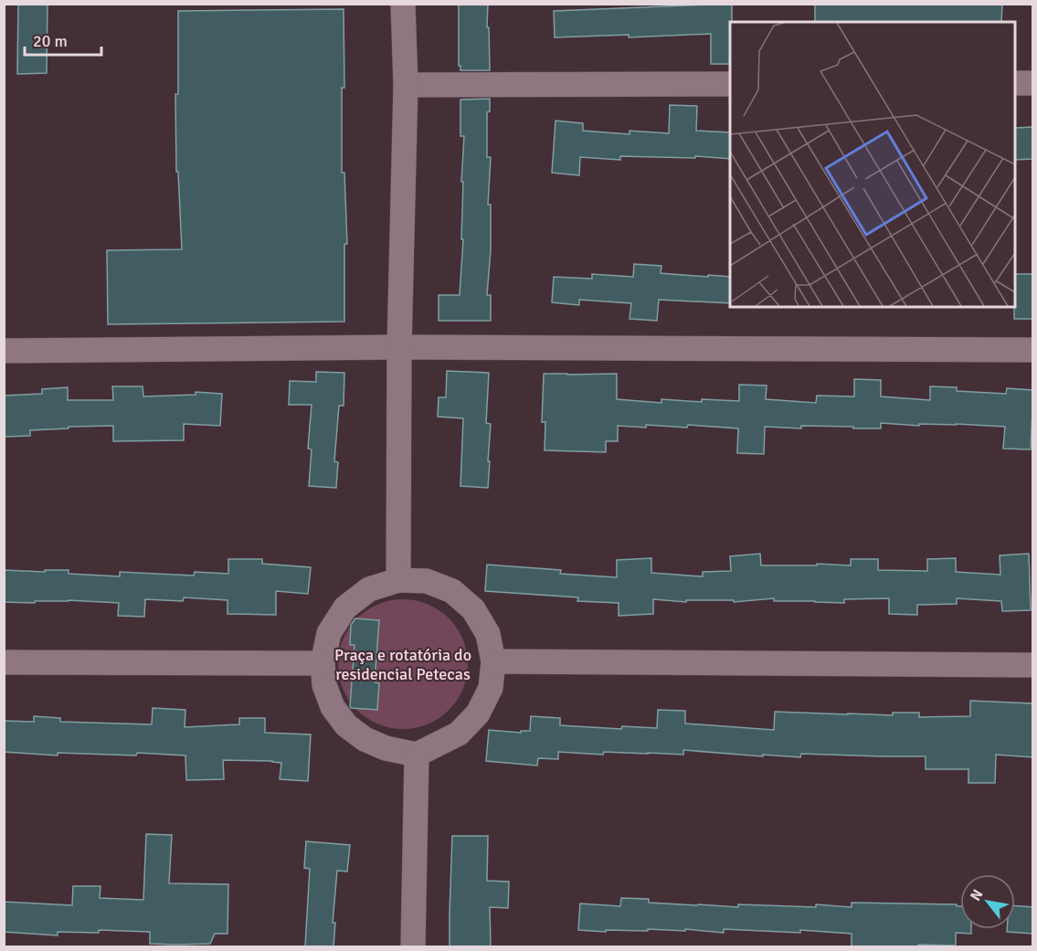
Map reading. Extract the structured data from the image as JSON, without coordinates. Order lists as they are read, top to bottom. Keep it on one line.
{"parks":["Praça e rotatória do residencial Petecas"],"scale_bar":"20 m","north":"top left"}
